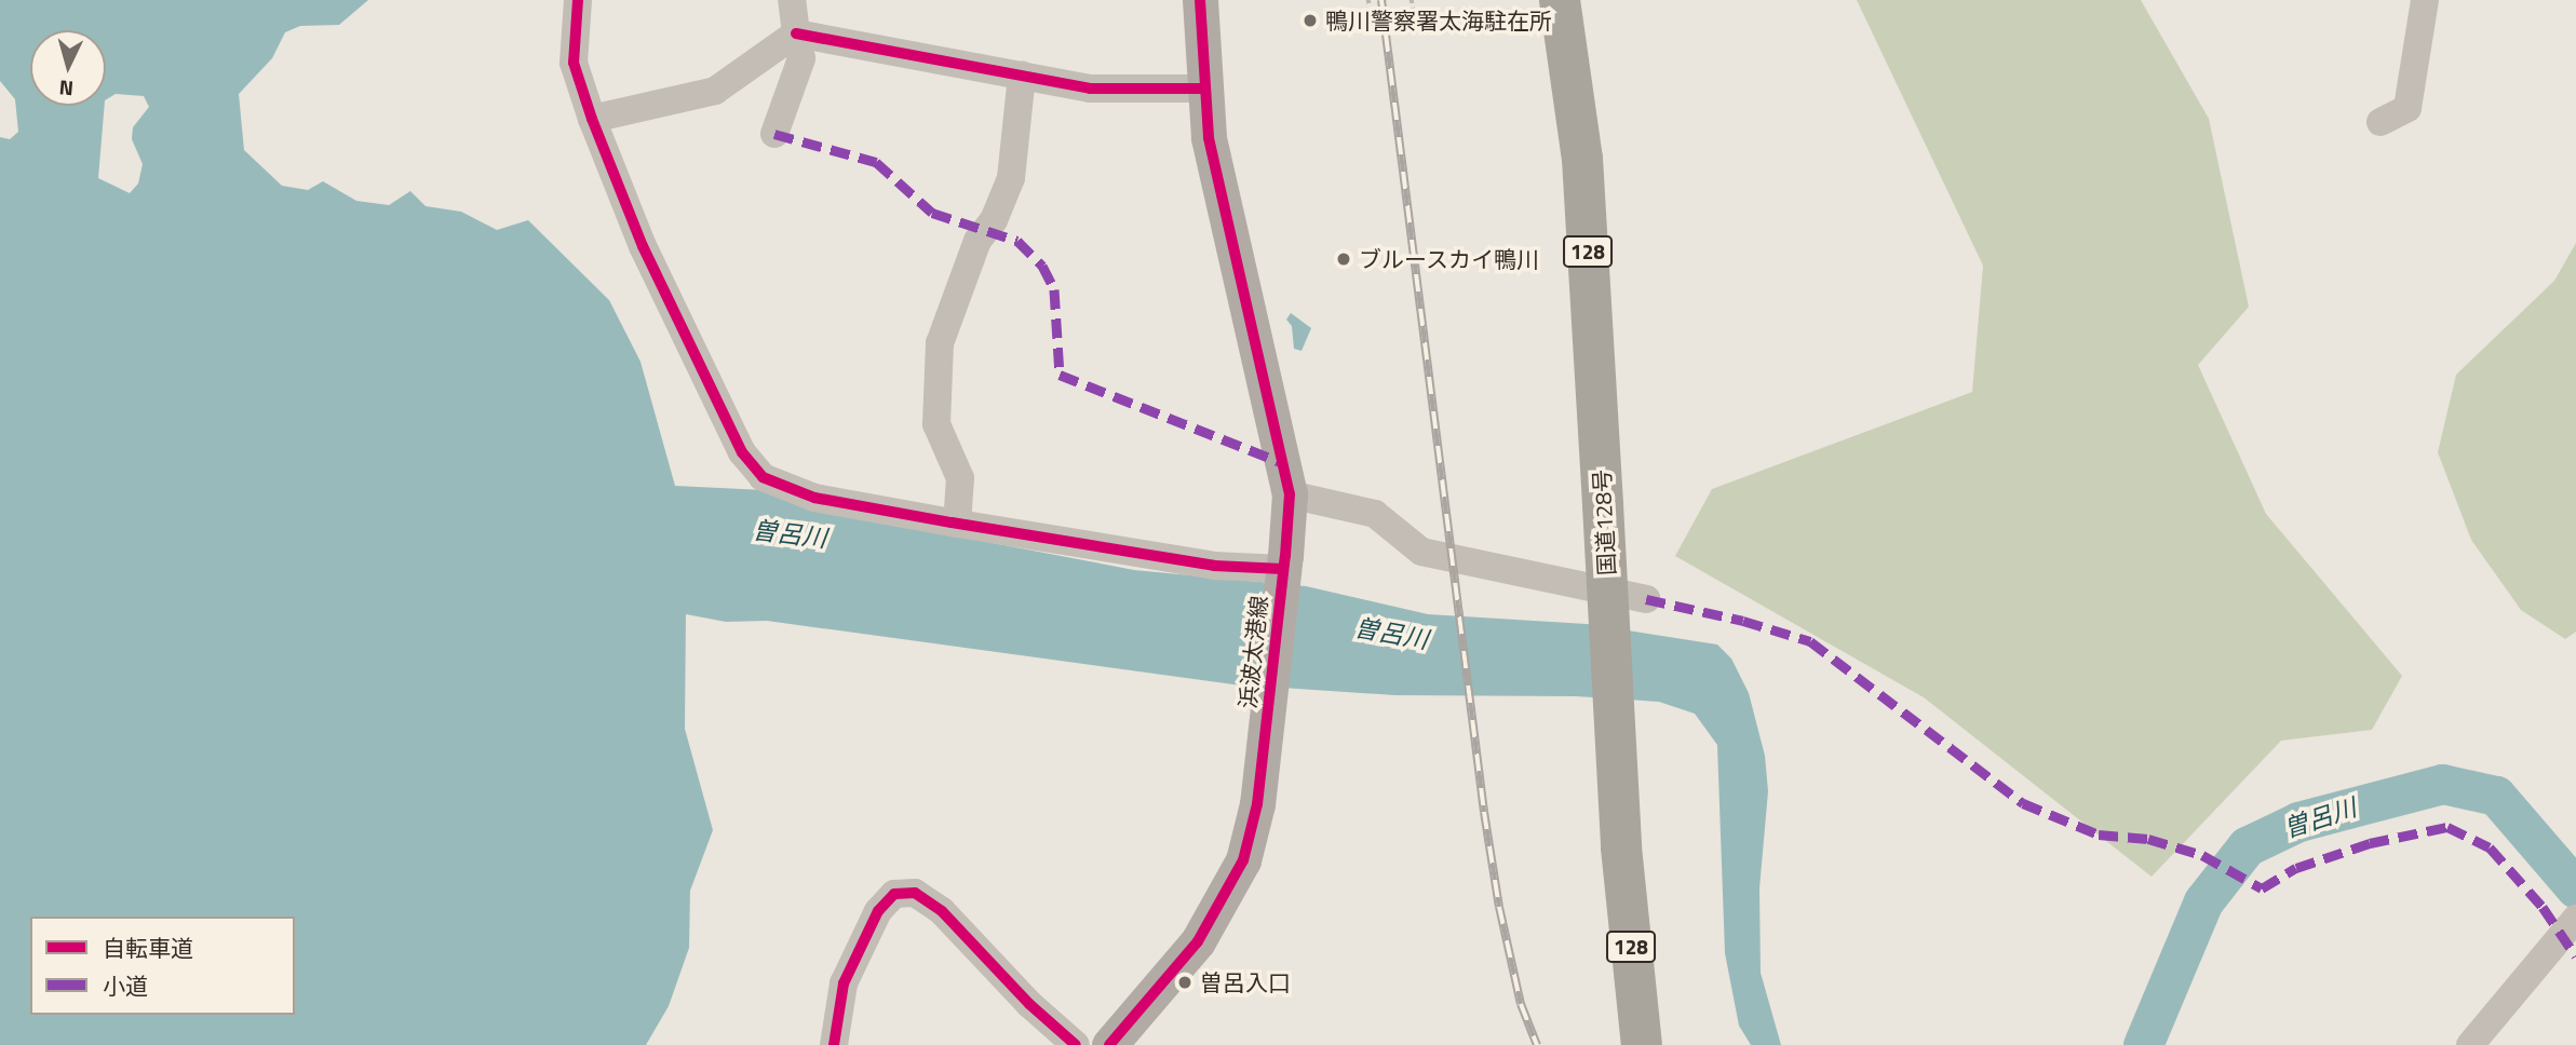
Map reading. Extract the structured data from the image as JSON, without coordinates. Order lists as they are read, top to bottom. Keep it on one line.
{"streets":{"highway":["128","国道128号"],"main road":["浜波太港線"]},"water":["曽呂川"],"places":["鴨川警察署太海駐在所","ブルースカイ鴨川","曽呂入口"],"legend":["自転車道","小道"],"north":"bottom"}
